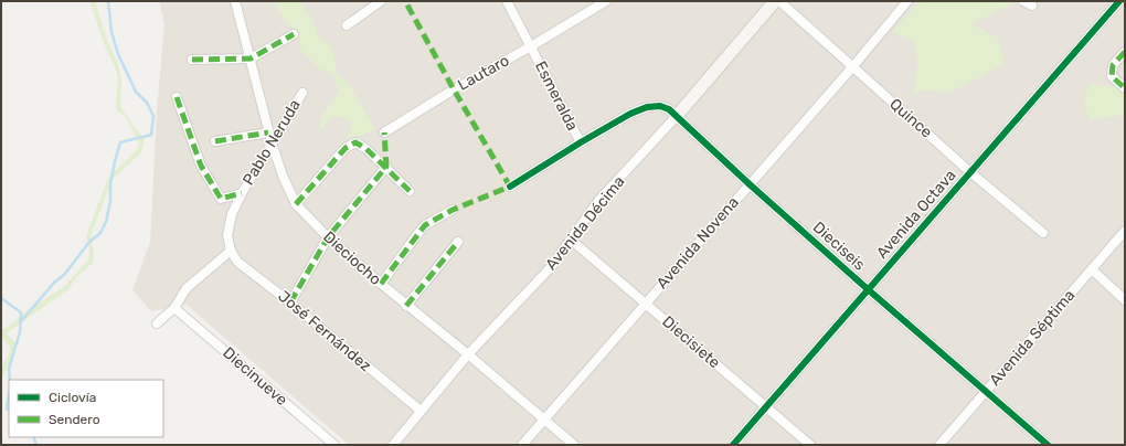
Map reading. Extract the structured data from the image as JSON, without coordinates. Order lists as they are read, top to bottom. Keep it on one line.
{"streets":{"street":["Lautaro","Esmeralda","Quince","Pablo Neruda","Avenida Octava","Avenida Décima","Avenida Novena","Dieciseis","Dieciocho","José Fernández","Avenida Séptima","Diecisiete","Diecinueve"]},"crossings":[["Lautaro","Esmeralda"],["Esmeralda","Avenida Décima"],["Esmeralda","Dieciseis"],["Quince","Avenida Octava"],["Quince","Avenida Novena"],["Pablo Neruda","Dieciocho"],["Pablo Neruda","José Fernández"],["Avenida Octava","Dieciseis"],["Avenida Octava","Diecisiete"],["Avenida Décima","Dieciseis"],["Avenida Décima","Dieciocho"],["Avenida Décima","José Fernández"],["Avenida Décima","Diecisiete"],["Avenida Novena","Dieciseis"],["Avenida Novena","Dieciocho"],["Avenida Novena","Diecisiete"],["Dieciseis","Avenida Séptima"]],"legend":["Ciclovía","Sendero"]}
